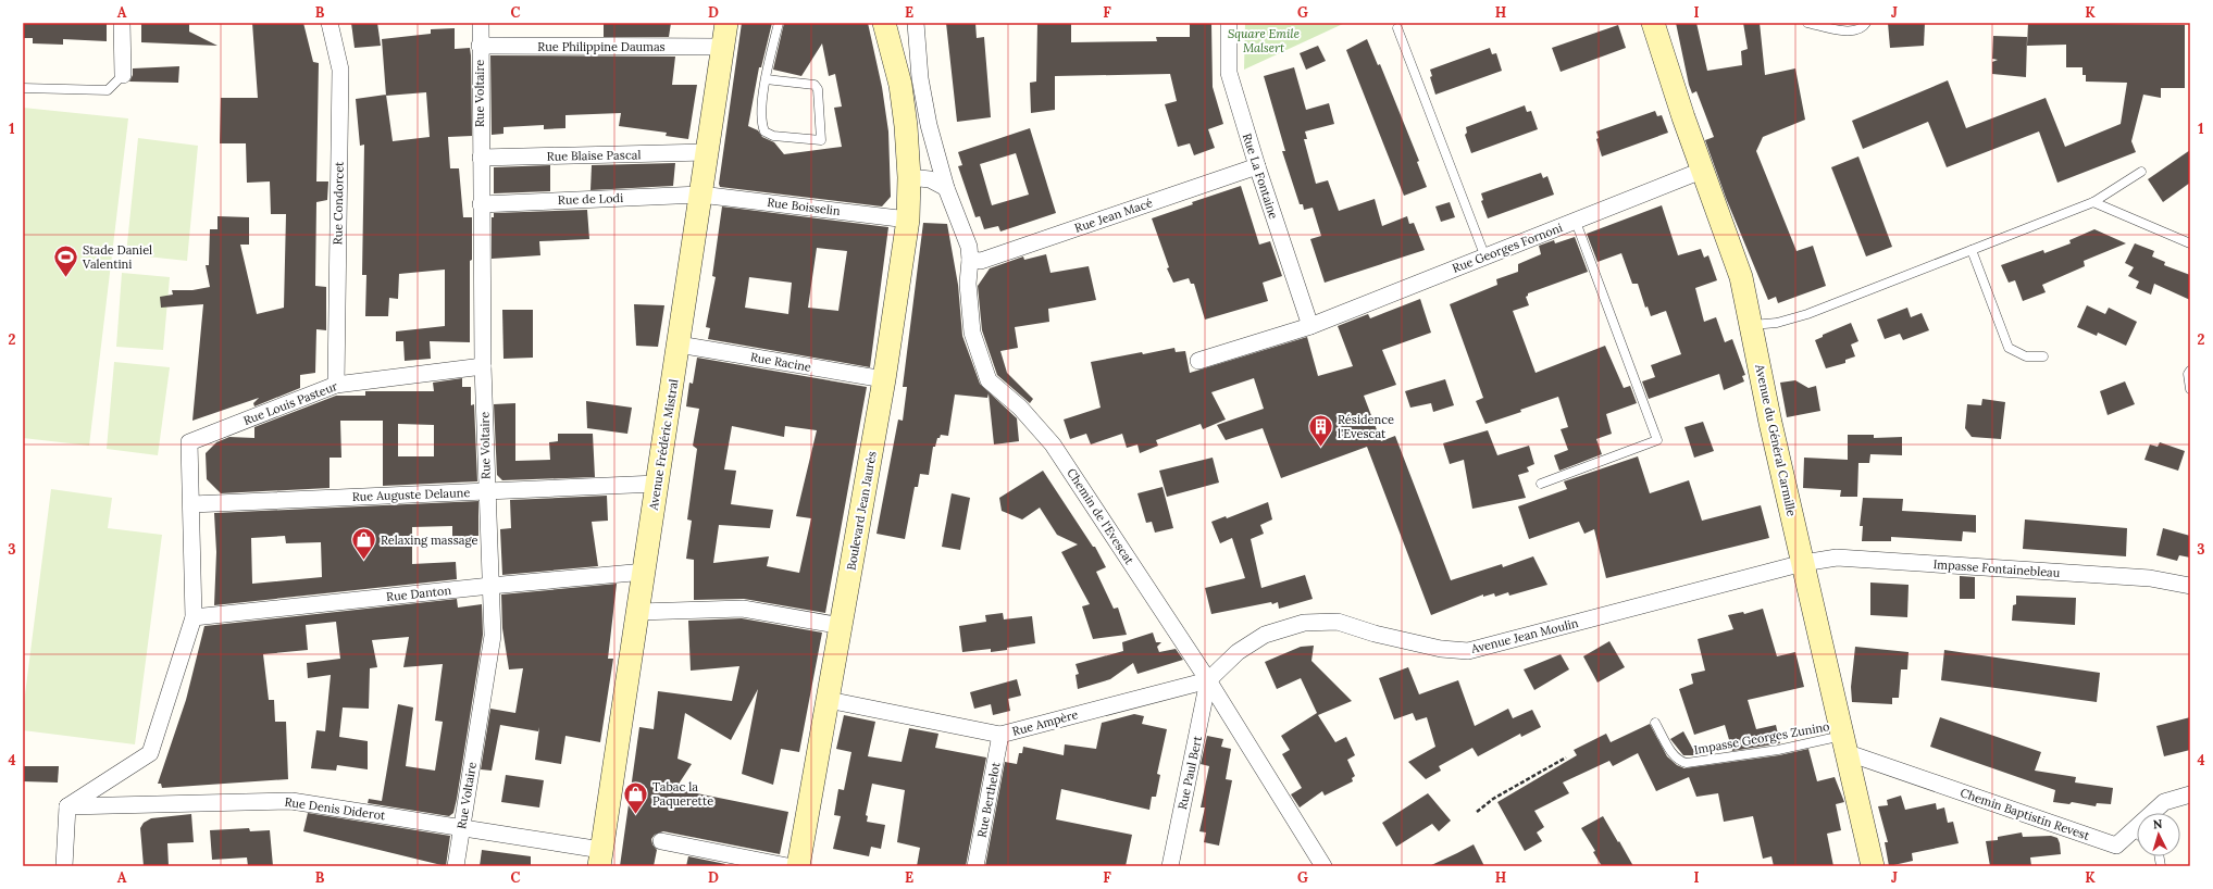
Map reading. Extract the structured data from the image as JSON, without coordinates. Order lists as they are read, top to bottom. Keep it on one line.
{"streets":{"main road":["Avenue du Général Carmille","Avenue Frédéric Mistral","Boulevard Jean Jaurès"],"street":["Rue Philippine Daumas","Rue Voltaire","Rue Blaise Pascal","Rue La Fontaine","Rue de Lodi","Rue Condorcet","Rue Boisselin","Rue Jean Macé","Rue Georges Fornoni","Rue Racine","Rue Louis Pasteur","Rue Auguste Delaune","Chemin de l'Evescat","Impasse Fontainebleau","Rue Danton","Avenue Jean Moulin","Rue Ampère","Rue Paul Bert","Rue Berthelot","Rue Denis Diderot","Chemin Baptistin Revest"],"lane":["Impasse Georges Zunino"]},"crossings":[["Rue Philippine Daumas","Rue Voltaire"],["Rue Philippine Daumas","Avenue Frédéric Mistral"],["Rue Voltaire","Rue Blaise Pascal"],["Rue Voltaire","Rue de Lodi"],["Rue Voltaire","Rue Louis Pasteur"],["Rue Voltaire","Rue Auguste Delaune"],["Rue Voltaire","Rue Danton"],["Rue Voltaire","Rue Denis Diderot"],["Rue Blaise Pascal","Avenue Frédéric Mistral"],["Rue La Fontaine","Rue Jean Macé"],["Rue La Fontaine","Rue Georges Fornoni"],["Rue de Lodi","Rue Boisselin"],["Rue de Lodi","Avenue Frédéric Mistral"],["Rue Condorcet","Rue Louis Pasteur"],["Rue Boisselin","Avenue Frédéric Mistral"],["Rue Boisselin","Boulevard Jean Jaurès"],["Rue Jean Macé","Chemin de l'Evescat"],["Rue Georges Fornoni","Avenue du Général Carmille"],["Rue Racine","Avenue Frédéric Mistral"],["Rue Racine","Boulevard Jean Jaurès"],["Rue Louis Pasteur","Rue Auguste Delaune"],["Avenue du Général Carmille","Impasse Fontainebleau"],["Avenue du Général Carmille","Avenue Jean Moulin"],["Avenue du Général Carmille","Impasse Georges Zunino"],["Avenue du Général Carmille","Chemin Baptistin Revest"],["Avenue Frédéric Mistral","Rue Auguste Delaune"],["Avenue Frédéric Mistral","Rue Danton"],["Avenue Frédéric Mistral","Rue Denis Diderot"],["Boulevard Jean Jaurès","Rue Ampère"],["Chemin de l'Evescat","Avenue Jean Moulin"],["Chemin de l'Evescat","Rue Ampère"],["Chemin de l'Evescat","Rue Paul Bert"],["Impasse Fontainebleau","Avenue Jean Moulin"],["Avenue Jean Moulin","Rue Ampère"],["Avenue Jean Moulin","Rue Paul Bert"],["Rue Ampère","Rue Paul Bert"],["Rue Ampère","Rue Berthelot"],["Impasse Georges Zunino","Chemin Baptistin Revest"]],"parks":["Square Emile Malsert"],"places":{"sports":["Stade Daniel Valentini"],"building":["Résidence l'Evescat"],"shop":["Relaxing massage","Tabac la Paquerette"]},"north":"top","grid":{"columns":["A","B","C","D","E","F","G","H","I","J","K"],"rows":["1","2","3","4"]}}
